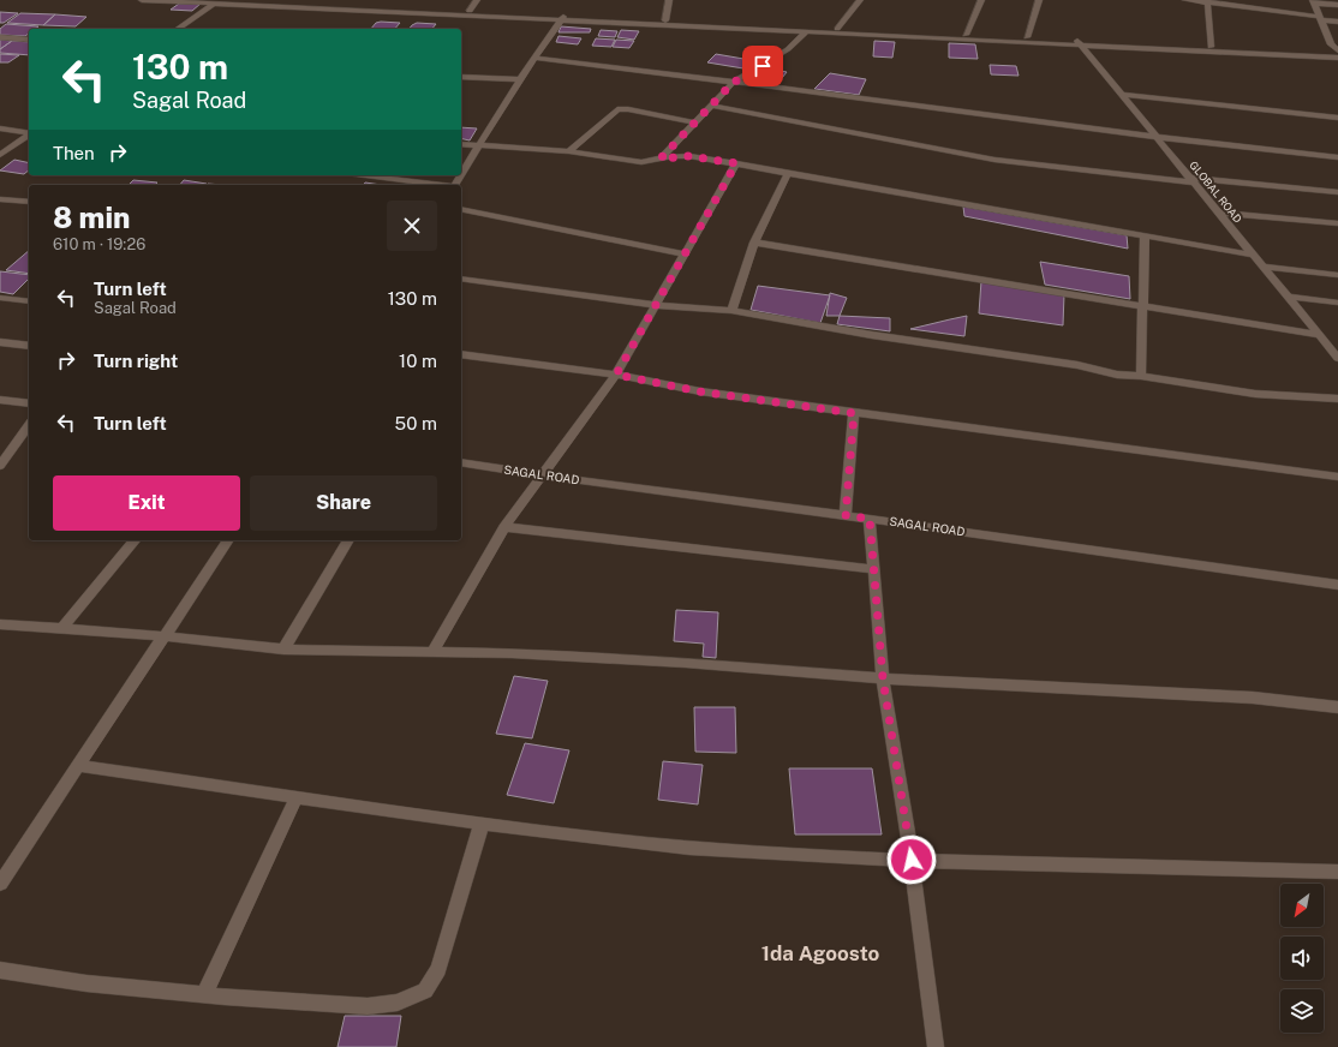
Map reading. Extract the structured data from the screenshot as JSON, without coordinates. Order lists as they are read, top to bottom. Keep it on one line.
{"streets":{"street":["GLOBAL ROAD","SAGAL ROAD"]},"districts":["1da Agoosto"],"north":"bottom left","page":{"turn":["130 m","Sagal Road"],"then":"Then","heading":["8 min","610 m · 19:26"],"list":[{"name":"Turn left","note":"Sagal Road","value":"130 m"},{"name":"Turn right","value":"10 m"},{"name":"Turn left","value":"50 m"}],"buttons":["Exit","Share"]}}
